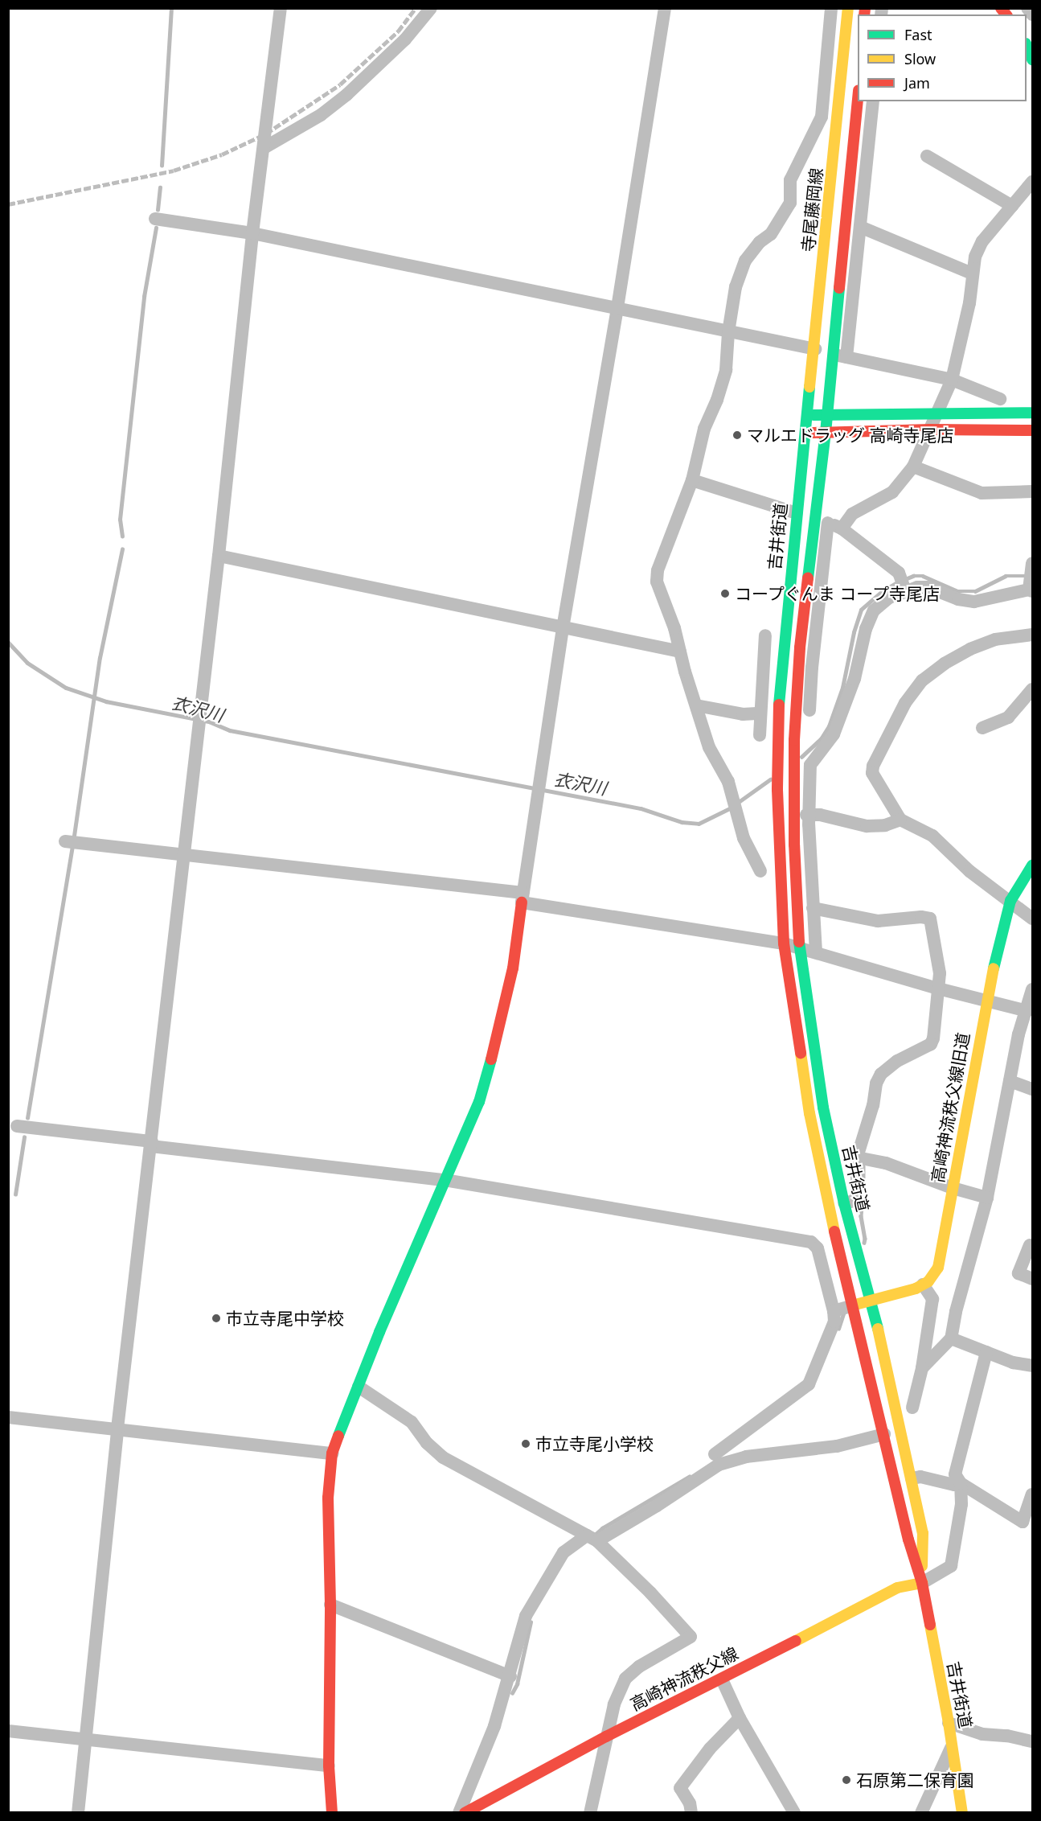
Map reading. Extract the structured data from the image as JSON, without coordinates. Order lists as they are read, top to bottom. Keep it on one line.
{"streets":{"main road":["寺尾藤岡線","吉井街道","高崎神流秩父線旧道","高崎神流秩父線"]},"crossings":[["寺尾藤岡線","吉井街道"],["吉井街道","高崎神流秩父線"]],"water":["衣沢川"],"places":["マルエドラッグ 高崎寺尾店","コープぐんま コープ寺尾店","市立寺尾中学校","市立寺尾小学校","石原第二保育園"],"legend":["Fast","Slow","Jam"]}
